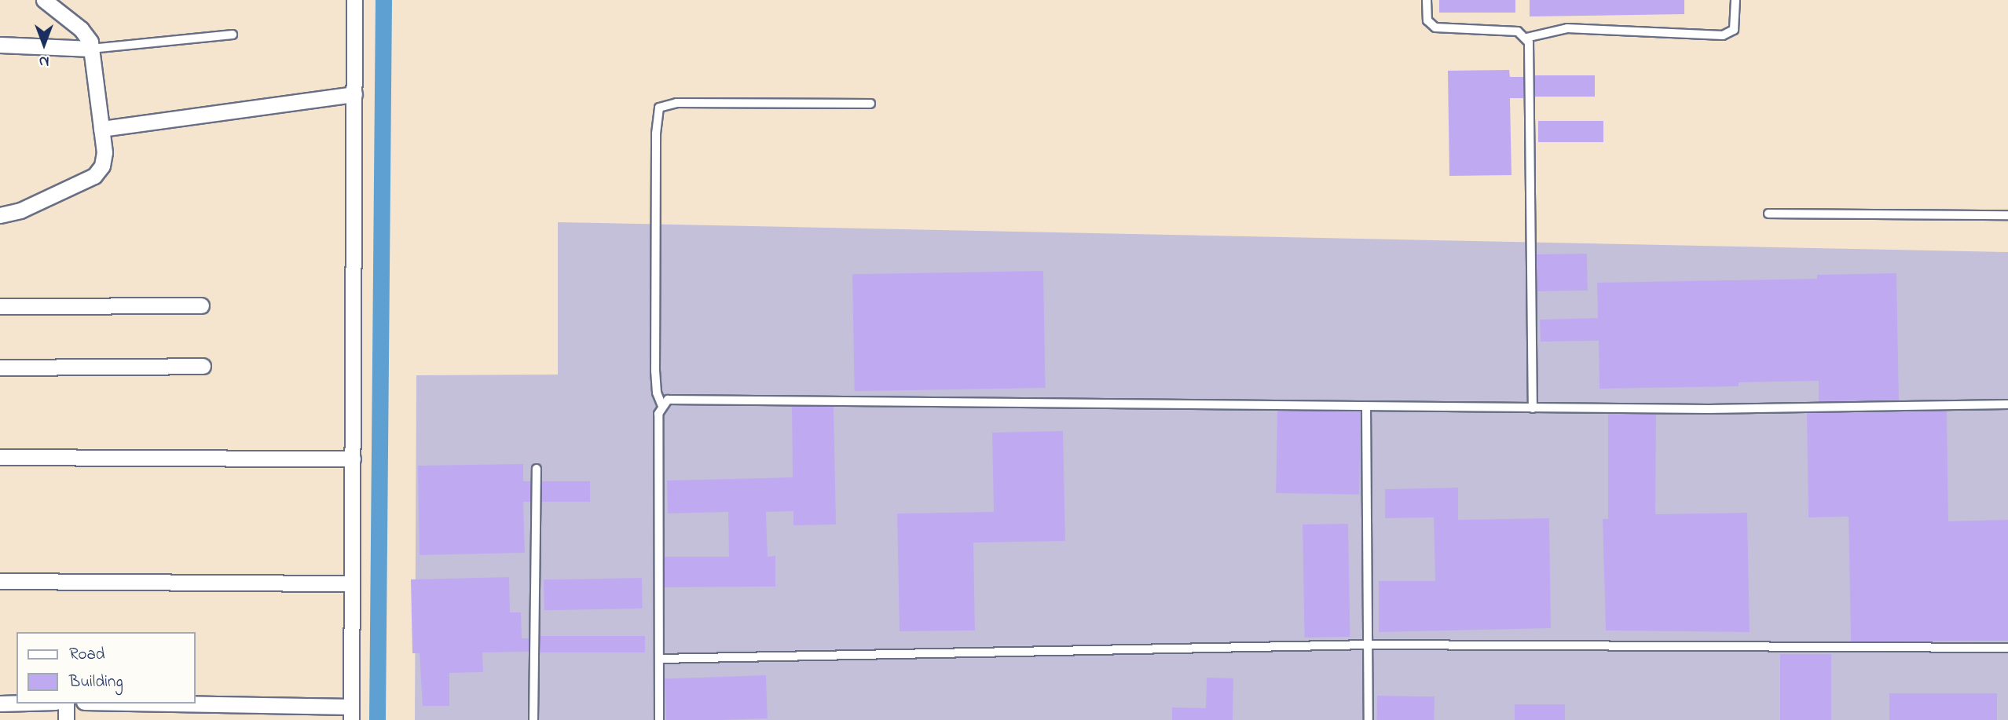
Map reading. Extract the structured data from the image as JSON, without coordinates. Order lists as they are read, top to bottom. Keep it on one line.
{"legend":["Road","Building"],"north":"bottom"}
